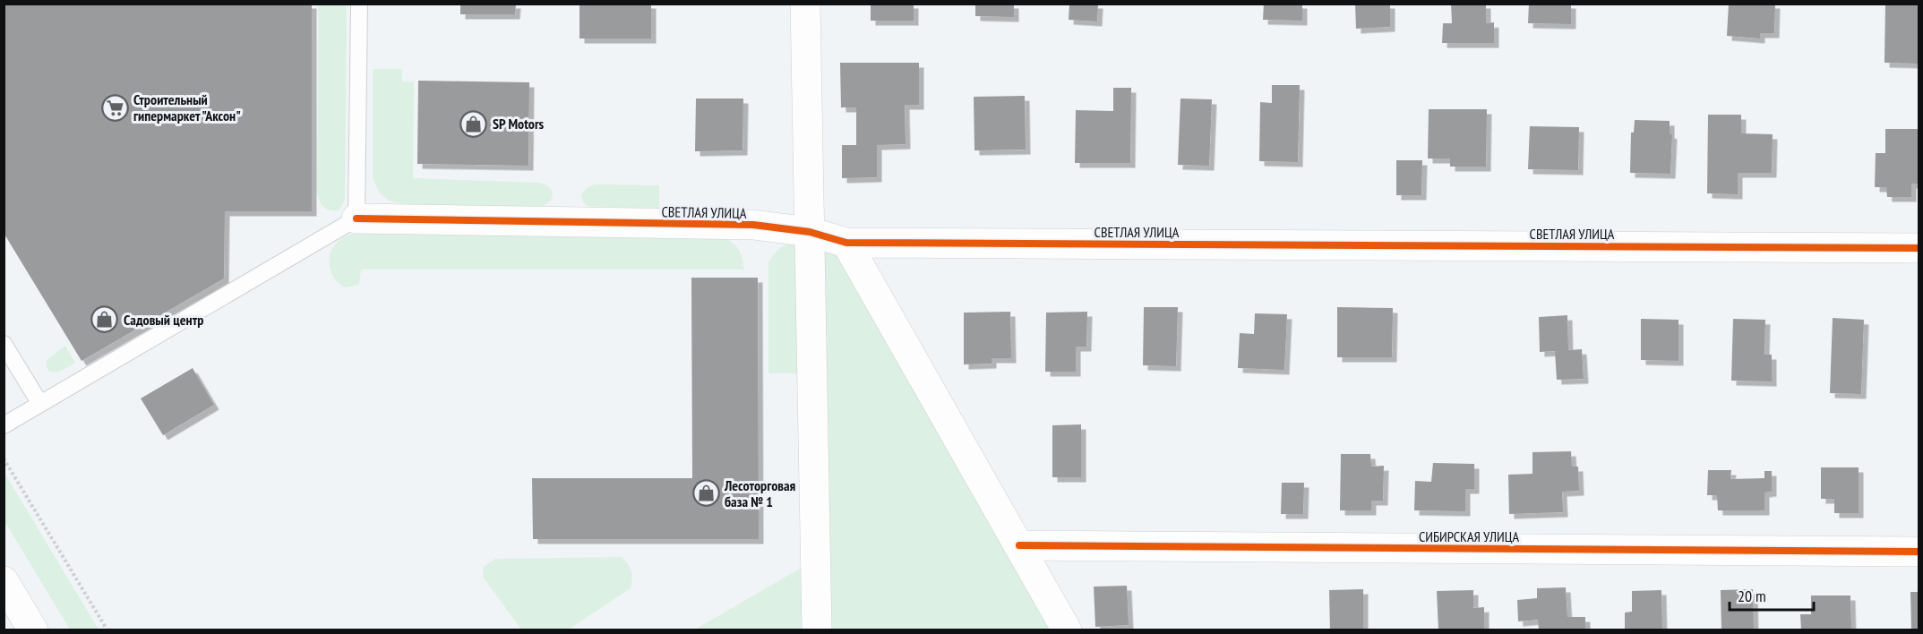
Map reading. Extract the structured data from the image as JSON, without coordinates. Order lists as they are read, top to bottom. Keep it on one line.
{"streets":{"street":["СВЕТЛАЯ УЛИЦА","СИБИРСКАЯ УЛИЦА"]},"places":{"supermarket":["Строительный гипермаркет \"Аксон\""],"shop":["SP Motors","Садовый центр","Лесоторговая база № 1"]},"scale_bar":"20 m"}
